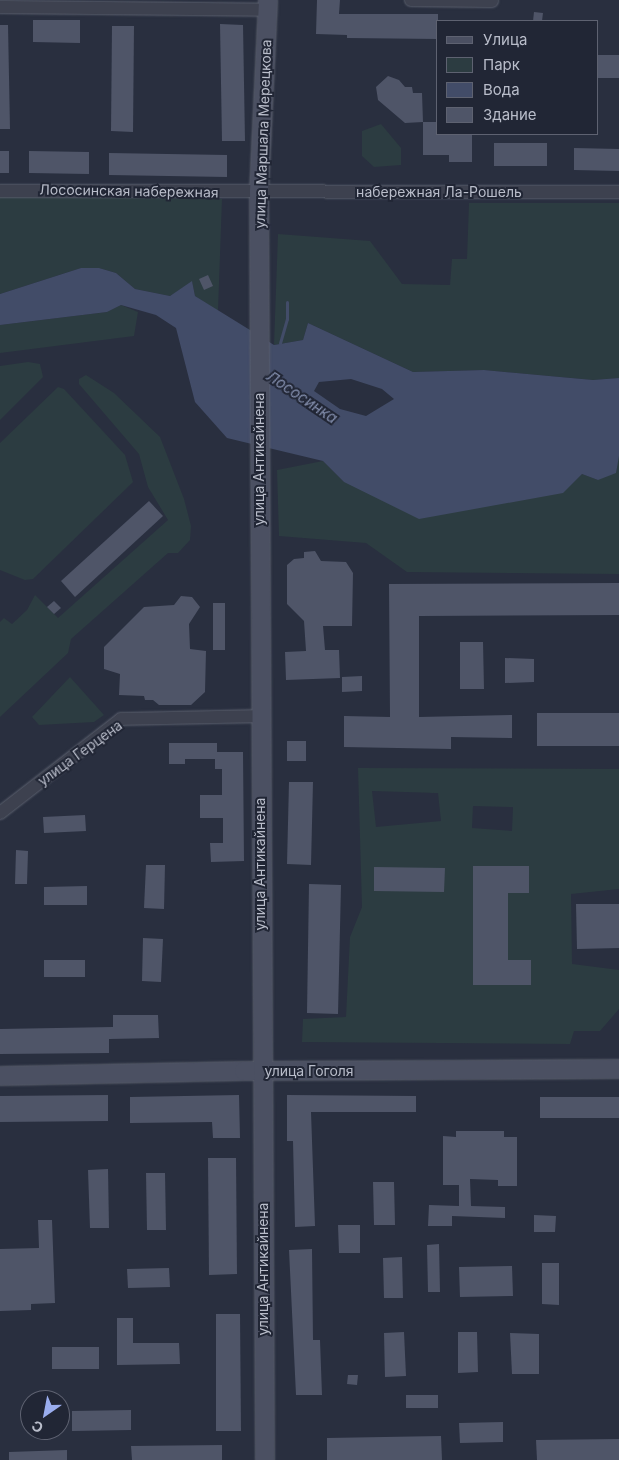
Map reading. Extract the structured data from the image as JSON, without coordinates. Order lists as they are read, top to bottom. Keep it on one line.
{"streets":{"main road":["улица Маршала Мерецкова","улица Антикайнена","улица Гоголя"],"street":["Лососинская набережная","набережная Ла-Рошель","улица Герцена"]},"crossings":[["улица Маршала Мерецкова","Лососинская набережная"],["улица Маршала Мерецкова","набережная Ла-Рошель"],["улица Маршала Мерецкова","улица Антикайнена"],["Лососинская набережная","набережная Ла-Рошель"],["улица Антикайнена","улица Герцена"],["улица Антикайнена","улица Гоголя"]],"water":["Лососинка"],"legend":["Улица","Парк","Вода","Здание"],"north":"bottom left"}
